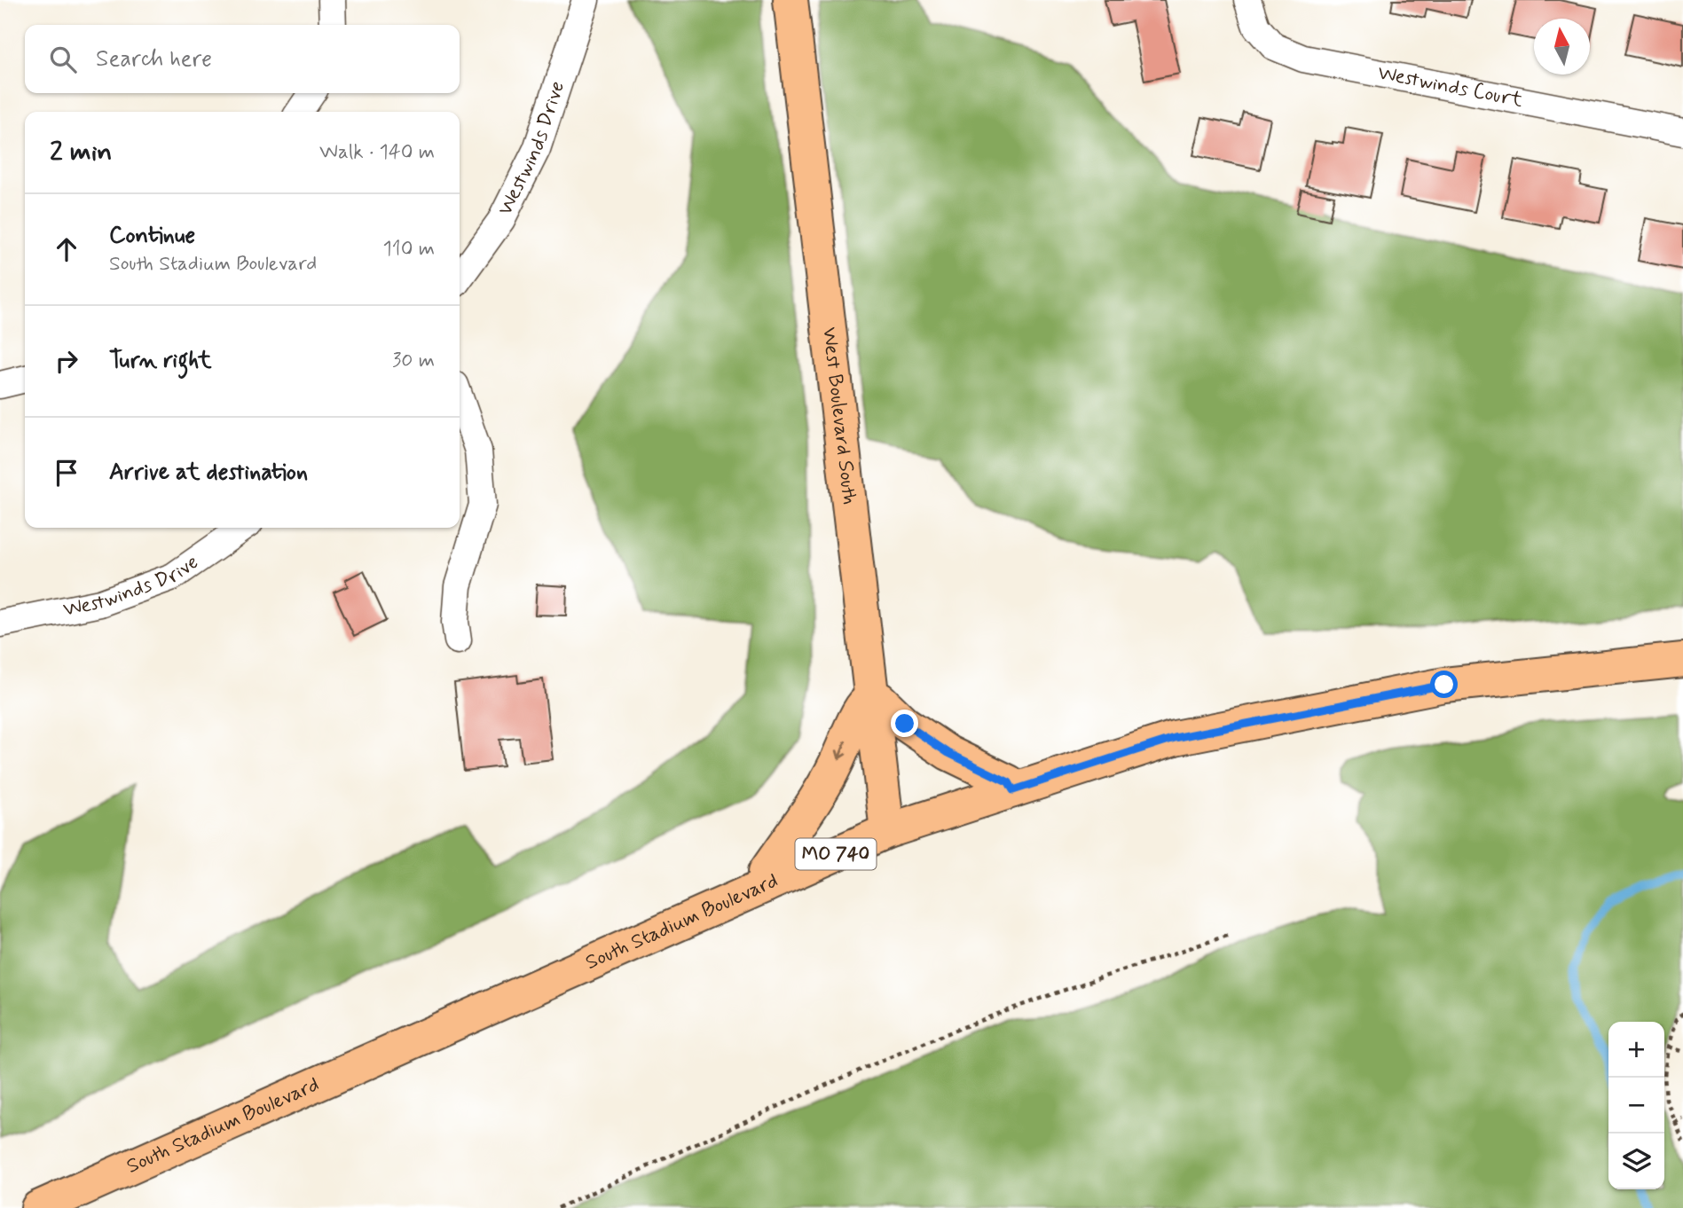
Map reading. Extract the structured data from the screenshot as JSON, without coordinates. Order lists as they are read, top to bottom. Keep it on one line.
{"streets":{"main road":["West Boulevard South","MO 740","South Stadium Boulevard"],"street":["Westwinds Court","Westwinds Drive"]},"crossings":[["West Boulevard South","South Stadium Boulevard"]],"north":"top","page":{"search":"Search here","heading":["2 min","Walk · 140 m"],"list":[["Continue","South Stadium Boulevard","110 m"],["Turn right","30 m"],"Arrive at destination"],"map_buttons":["+","−"]}}
